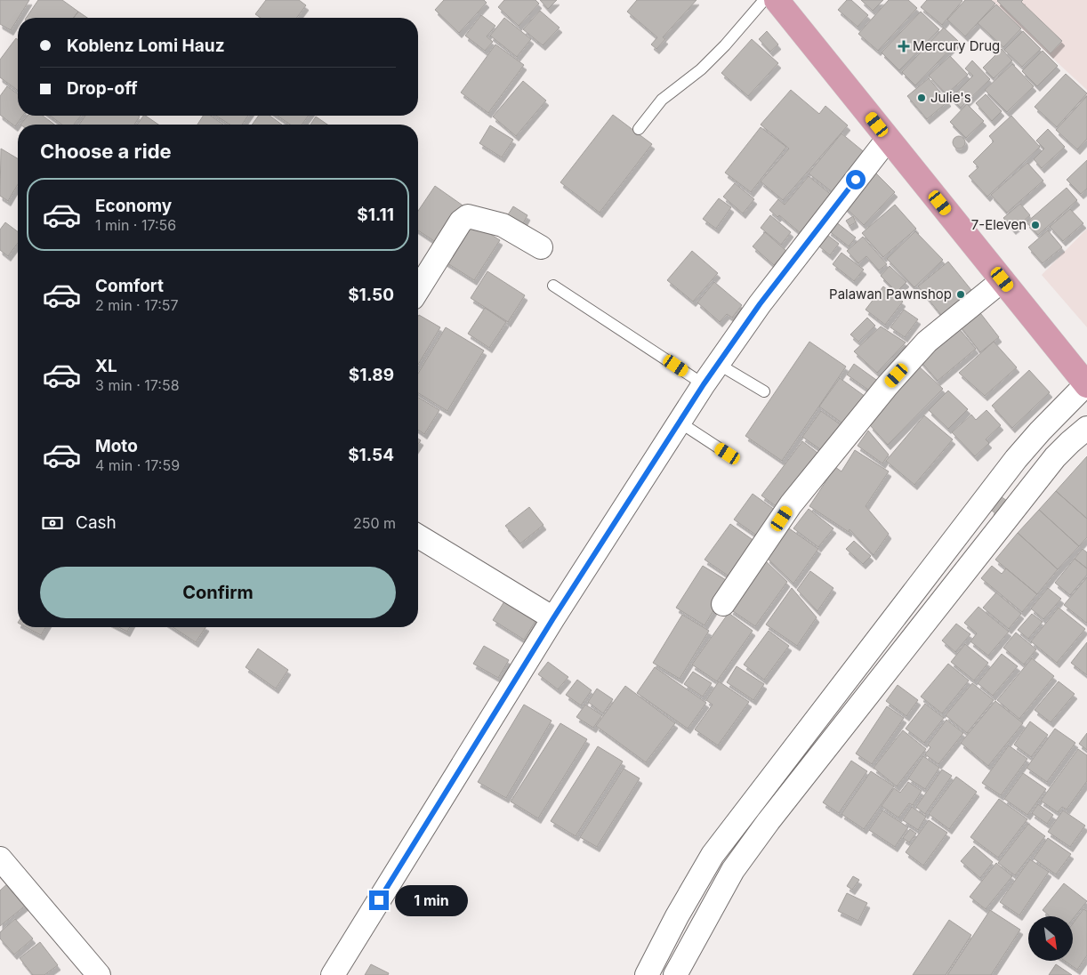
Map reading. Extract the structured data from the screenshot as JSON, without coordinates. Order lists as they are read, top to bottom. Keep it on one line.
{"places":{"health":["Mercury Drug"],"other":["Julie's","7-Eleven","Palawan Pawnshop"]},"north":"bottom right","page":{"banner":["Koblenz Lomi Hauz","Drop-off"],"heading":"Choose a ride","list":[{"name":"Economy","note":"1 min · 17:56","value":"$1.11"},{"name":"Comfort","note":"2 min · 17:57","value":"$1.50"},{"name":"XL","note":"3 min · 17:58","value":"$1.89"},{"name":"Moto","note":"4 min · 17:59","value":"$1.54"}],"pay":["Cash","250 m"],"buttons":"Confirm","bubble":"1 min"}}
